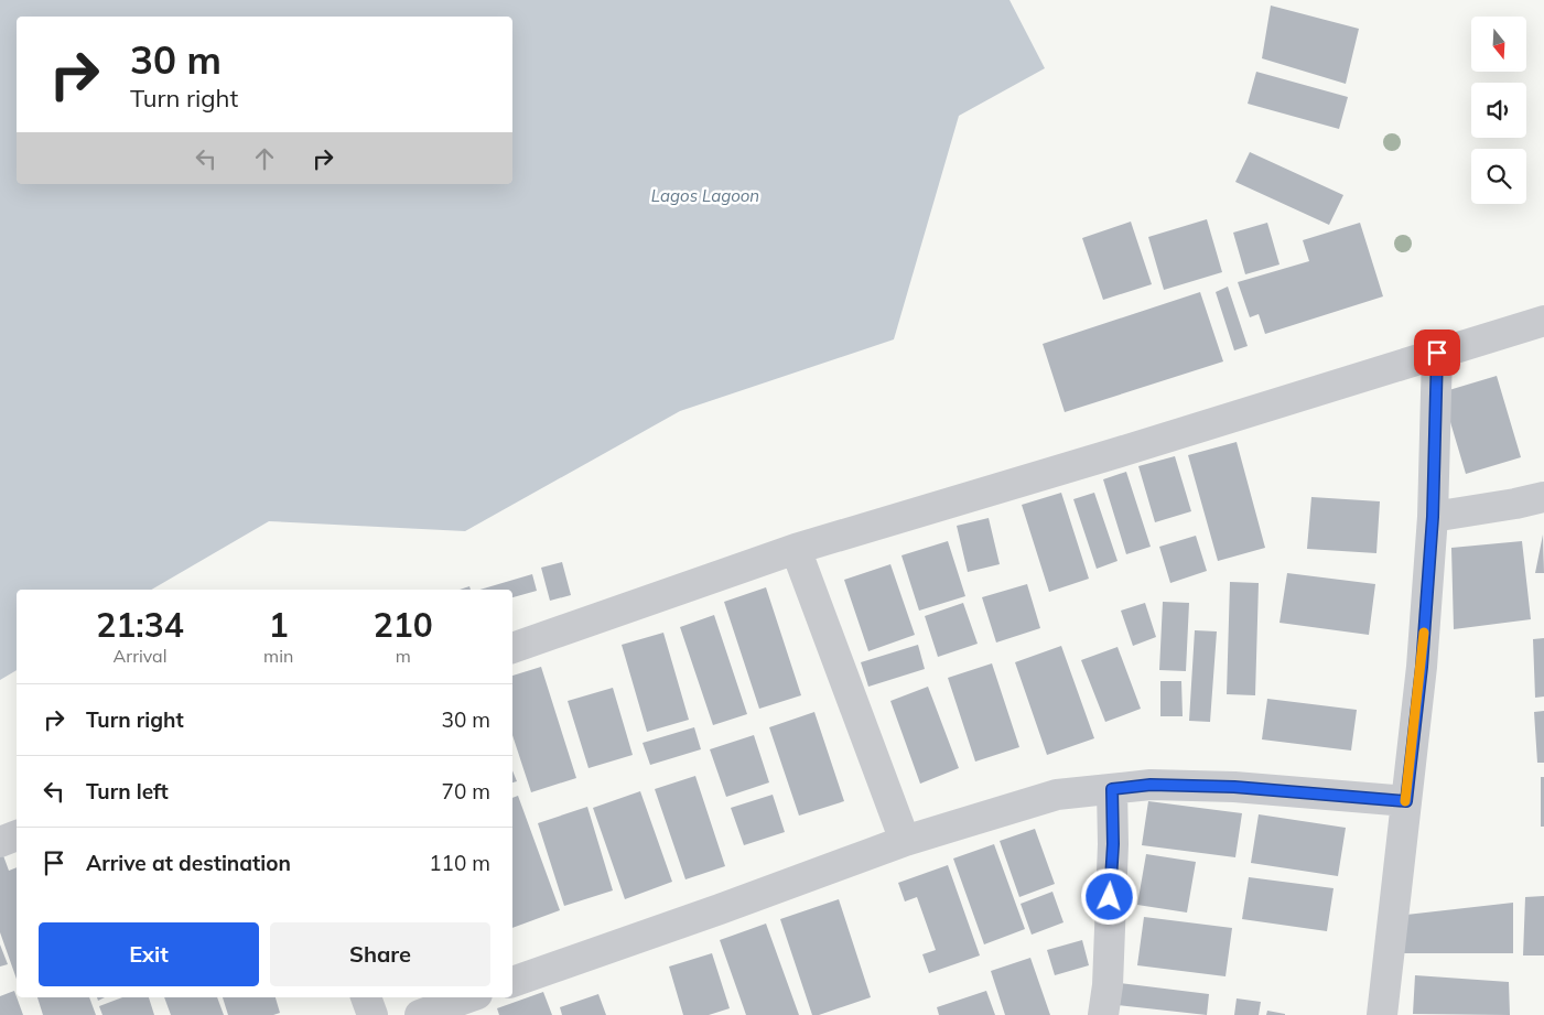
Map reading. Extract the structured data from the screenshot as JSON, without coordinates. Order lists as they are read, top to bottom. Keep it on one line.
{"water":["Lagos Lagoon"],"north":"bottom","page":{"turn":["30 m","Turn right"],"eta":["21:34","Arrival","1","min","210","m"],"list":[{"name":"Turn right","value":"30 m"},{"name":"Turn left","value":"70 m"},{"name":"Arrive at destination","value":"110 m"}],"buttons":["Exit","Share"]}}
